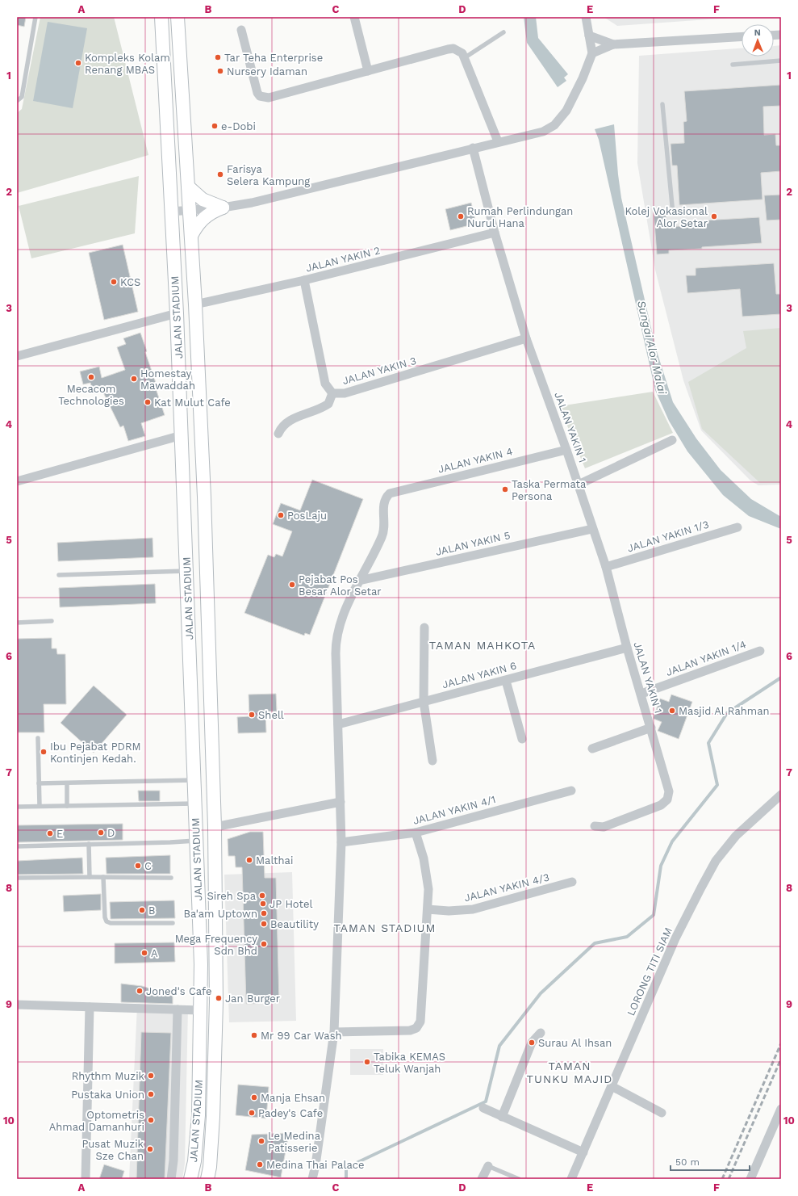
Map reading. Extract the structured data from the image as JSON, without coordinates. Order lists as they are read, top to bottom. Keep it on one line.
{"streets":{"main road":["JALAN STADIUM"],"street":["JALAN YAKIN 2","JALAN YAKIN 3","JALAN YAKIN 1","JALAN YAKIN 4","JALAN YAKIN 1/3","JALAN YAKIN 5","JALAN YAKIN 1/4","JALAN YAKIN 6","JALAN YAKIN 4/1","JALAN YAKIN 4/3","LORONG TITI SIAM"]},"crossings":[["JALAN YAKIN 2","JALAN STADIUM"],["JALAN YAKIN 2","JALAN YAKIN 3"],["JALAN YAKIN 2","JALAN YAKIN 1"],["JALAN YAKIN 3","JALAN YAKIN 1"],["JALAN YAKIN 1","JALAN YAKIN 4"],["JALAN YAKIN 1","JALAN YAKIN 1/3"],["JALAN YAKIN 1","JALAN YAKIN 5"],["JALAN YAKIN 1","JALAN YAKIN 1/4"],["JALAN YAKIN 1","JALAN YAKIN 6"],["JALAN YAKIN 4","JALAN YAKIN 5"]],"districts":["TAMAN MAHKOTA","TAMAN STADIUM","TAMAN TUNKU MAJID"],"water":["Sungai Alor Malai"],"places":["Tar Teha Enterprise","Kompleks Kolam Renang MBAS","Nursery Idaman","e-Dobi","Farisya Selera Kampung","Rumah Perlindungan Nurul Hana","Kolej Vokasional Alor Setar","KCS","Mecacom Technologies","Homestay Mawaddah","Kat Mulut Cafe","Taska Permata Persona","PosLaju","Pejabat Pos Besar Alor Setar","Masjid Al Rahman","Shell","Ibu Pejabat PDRM Kontinjen Kedah.","D","E","Malthai","C","Sireh Spa","JP Hotel","B","Ba'am Uptown","Beautility","Mega Frequency Sdn Bhd","A","Joned's Cafe","Jan Burger","Mr 99 Car Wash","Surau Al Ihsan","Tabika KEMAS Teluk Wanjah","Rhythm Muzik","Pustaka Union","Manja Ehsan","Padey's Cafe","Optometris Ahmad Damanhuri","Le Medina Patisserie","Pusat Muzik Sze Chan","Medina Thai Palace"],"scale_bar":"50 m","north":"top","grid":{"columns":["A","B","C","D","E","F"],"rows":["1","2","3","4","5","6","7","8","9","10"]}}
